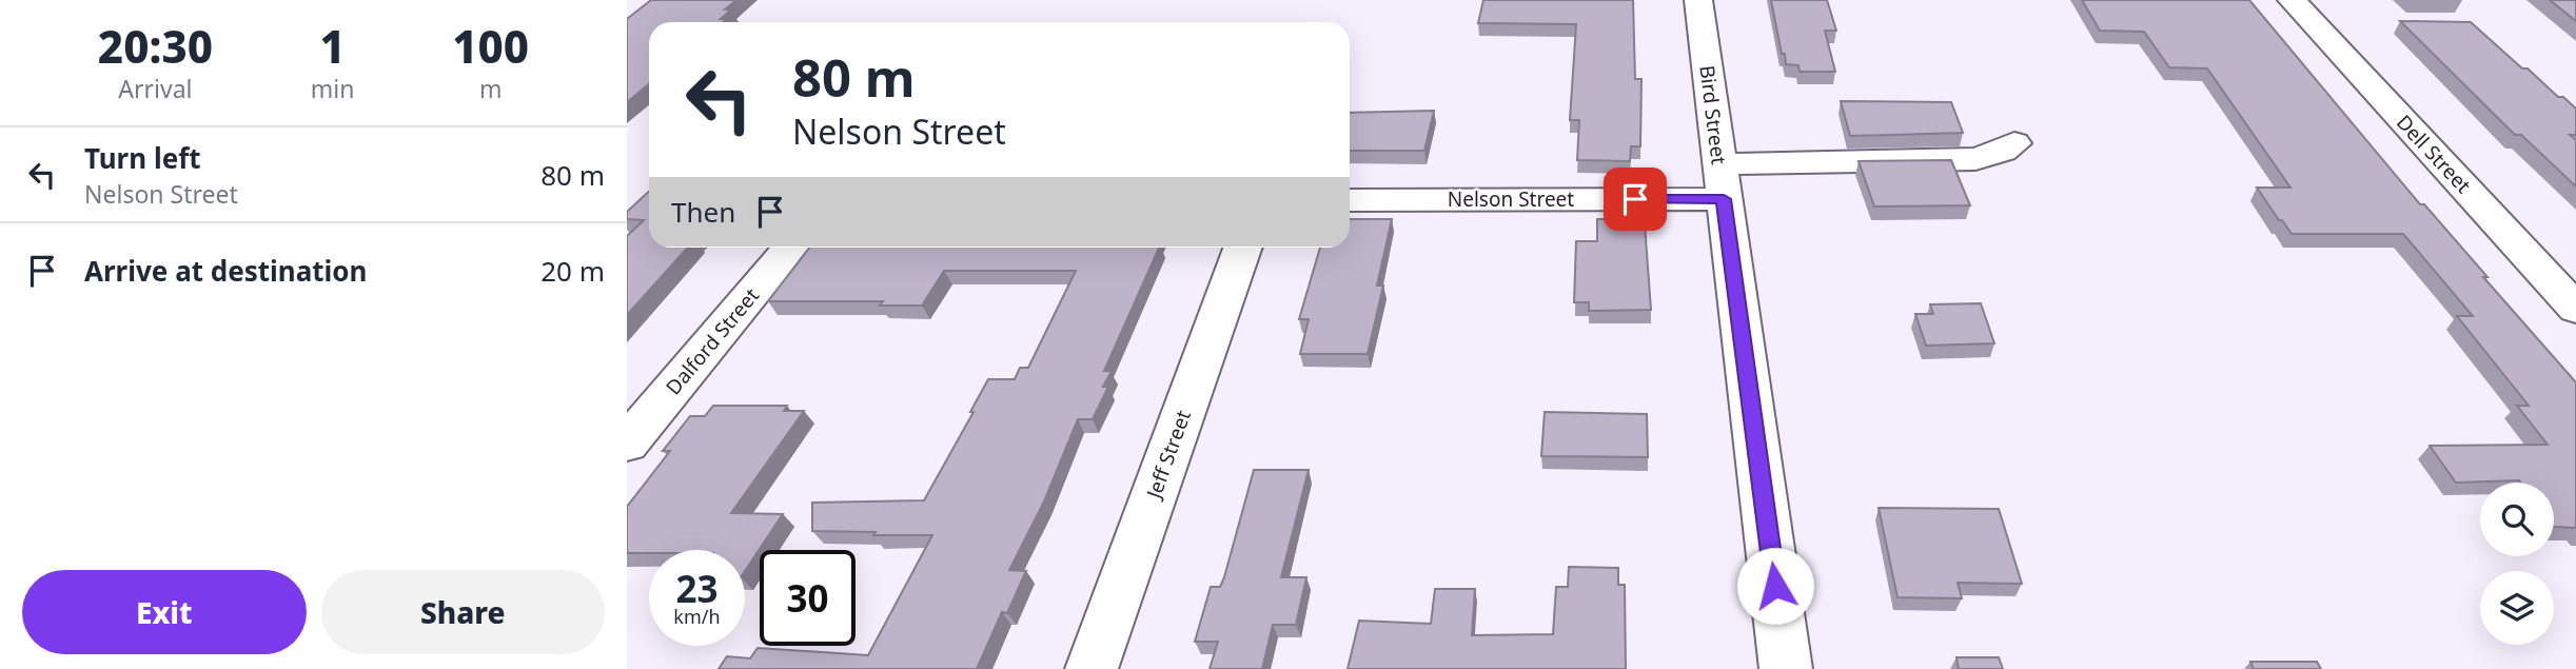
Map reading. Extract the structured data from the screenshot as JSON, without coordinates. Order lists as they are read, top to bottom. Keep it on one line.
{"streets":{"street":["Bird Street","Dell Street","Nelson Street","Dalford Street","Jeff Street"]},"crossings":[["Bird Street","Nelson Street"]],"page":{"eta":["20:30","Arrival","1","min","100","m"],"turn":["80 m","Nelson Street"],"list":[{"name":"Turn left","note":"Nelson Street","value":"80 m"},{"name":"Arrive at destination","value":"20 m"}],"then":"Then","speed":"23 km/h","limit":"30","buttons":["Exit","Share"]}}
